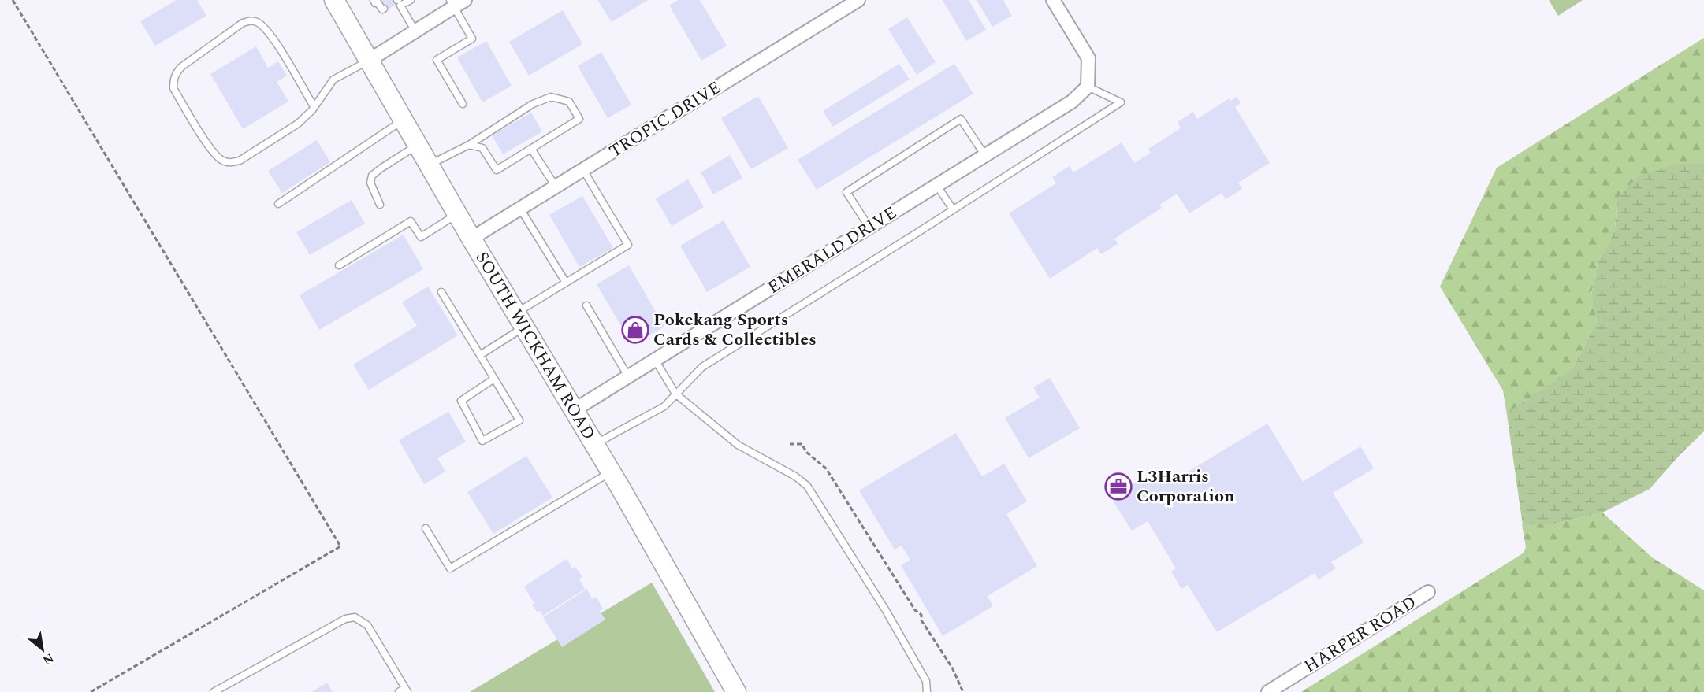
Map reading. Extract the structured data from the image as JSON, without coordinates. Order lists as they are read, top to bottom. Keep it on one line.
{"streets":{"main road":["SOUTH WICKHAM ROAD"],"street":["TROPIC DRIVE","EMERALD DRIVE","HARPER ROAD"]},"crossings":[["TROPIC DRIVE","SOUTH WICKHAM ROAD"],["EMERALD DRIVE","SOUTH WICKHAM ROAD"]],"places":{"shop":["Pokekang Sports Cards & Collectibles"],"office":["L3Harris Corporation"]},"north":"bottom right"}
